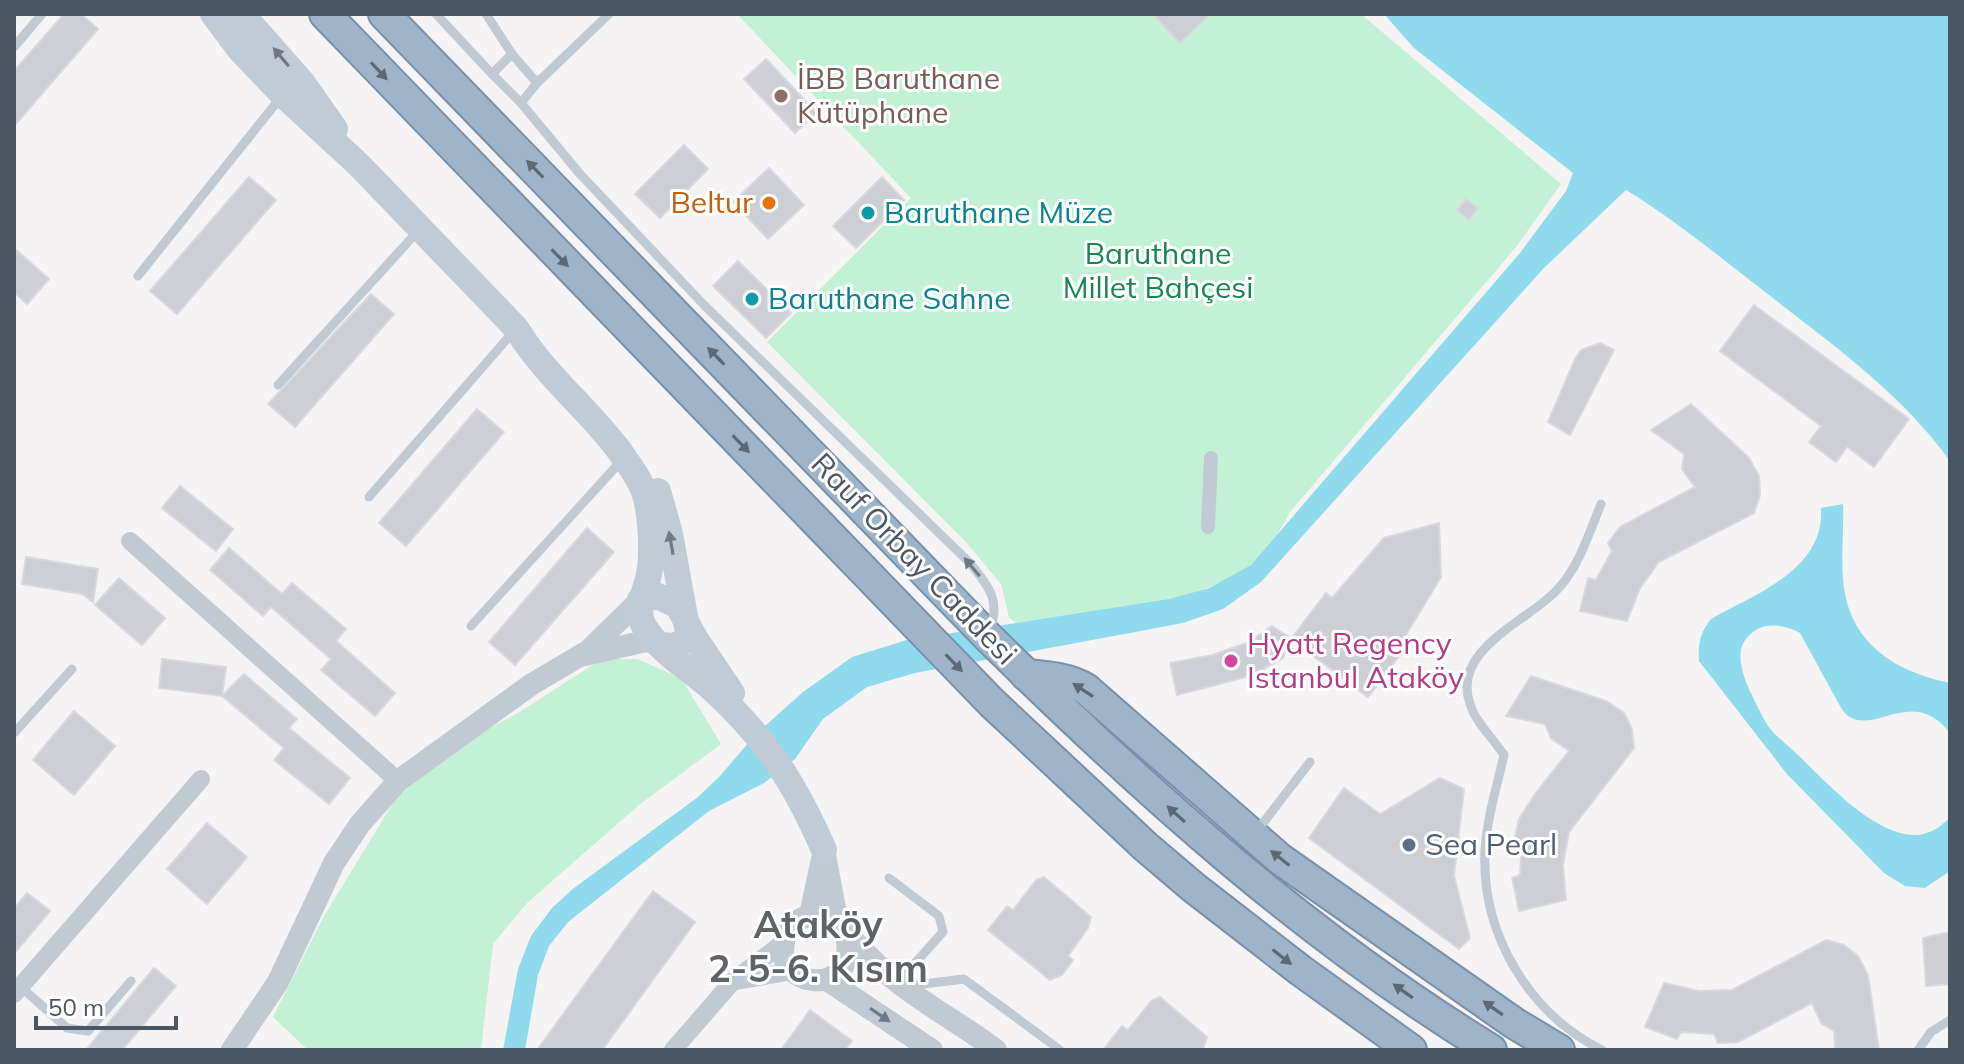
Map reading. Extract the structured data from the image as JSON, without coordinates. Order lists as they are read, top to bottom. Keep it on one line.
{"streets":{"highway":["Rauf Orbay Caddesi"]},"districts":["Ataköy 2-5-6. Kısım"],"parks":["Baruthane Millet Bahçesi"],"places":["İBB Baruthane Kütüphane","Beltur","Baruthane Müze","Baruthane Sahne","Hyatt Regency Istanbul Ataköy","Sea Pearl"],"scale_bar":"50 m"}
